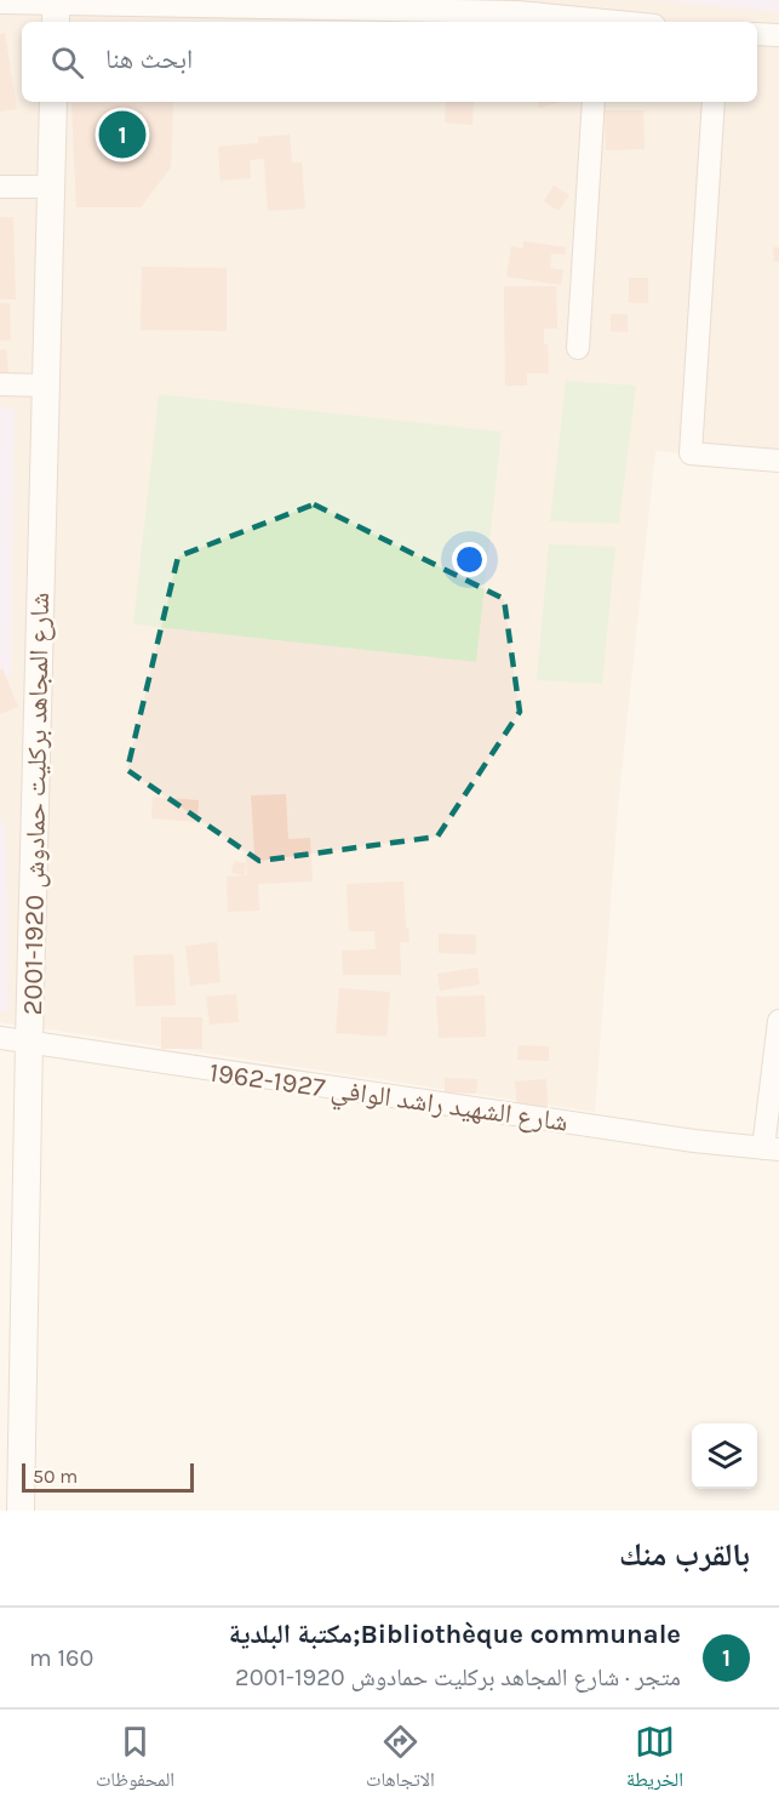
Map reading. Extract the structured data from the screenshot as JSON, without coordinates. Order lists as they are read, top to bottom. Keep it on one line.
{"streets":{"street":["شارع المجاهد بركليت حمادوش 1920-2001","شارع الشهيد راشد الوافي 1927-1962"]},"crossings":[["شارع المجاهد بركليت حمادوش 1920-2001","شارع الشهيد راشد الوافي 1927-1962"]],"scale_bar":"50 m","page":{"search":"ابحث هنا","pins":"1","scale":"50 m","heading":"بالقرب منك","list":[{"mark":"1","name":"Bibliothèque communale;مكتبة البلدية","note":"متجر · شارع المجاهد بركليت حمادوش 1920-2001","value":"160 m"}],"nav":["الخريطة","الاتجاهات","المحفوظات"]}}
